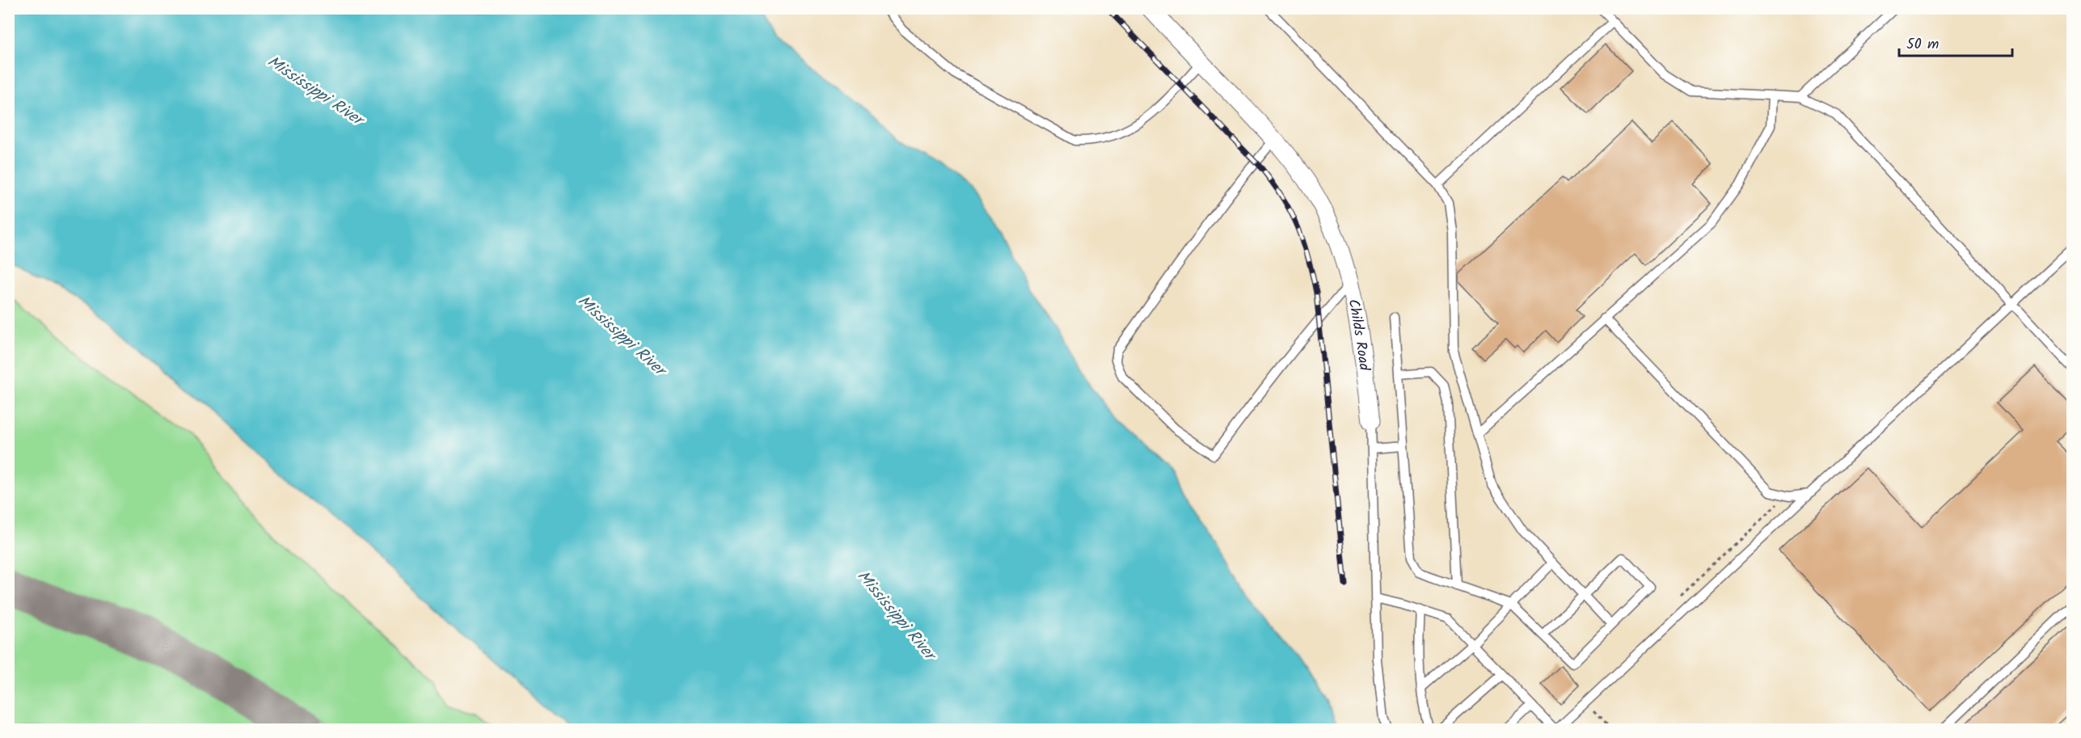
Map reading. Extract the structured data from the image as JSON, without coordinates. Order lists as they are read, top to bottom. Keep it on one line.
{"streets":{"street":["Childs Road"]},"water":["Mississippi River"],"scale_bar":"50 m"}
